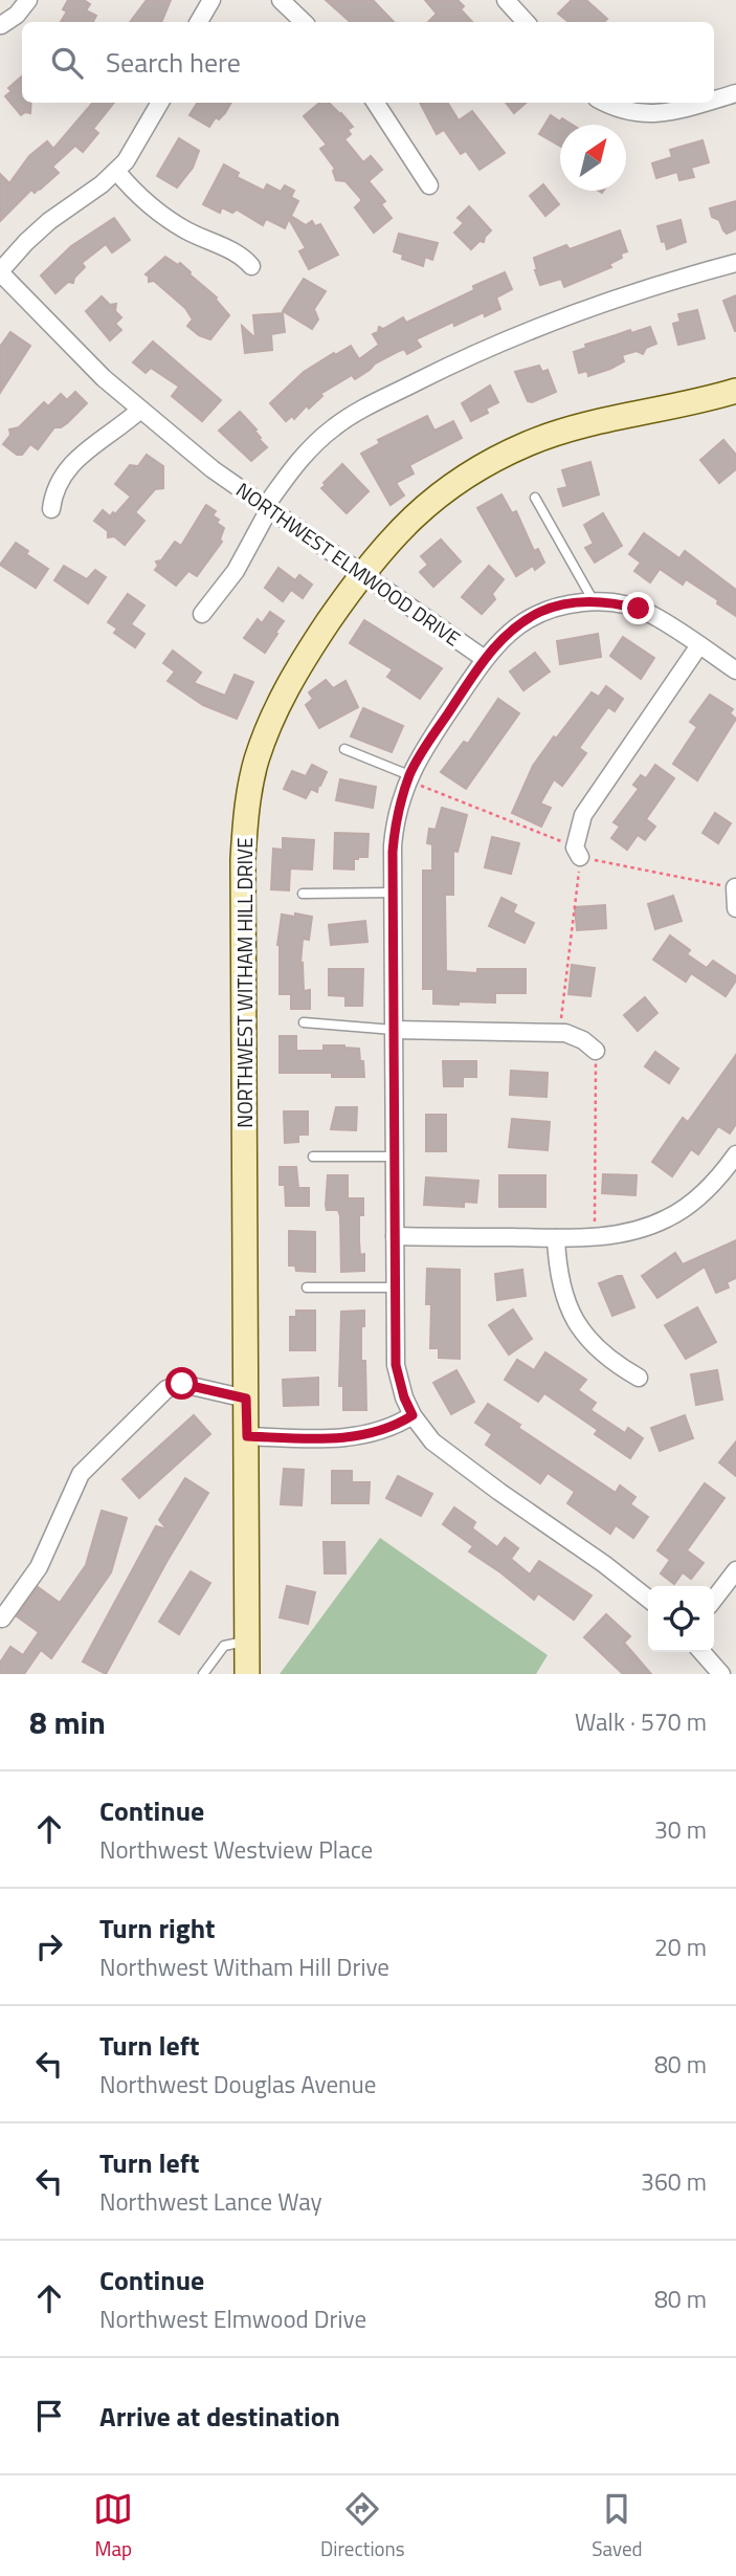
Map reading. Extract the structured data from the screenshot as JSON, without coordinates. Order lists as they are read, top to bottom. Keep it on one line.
{"streets":{"street":["NORTHWEST ELMWOOD DRIVE","NORTHWEST WITHAM HILL DRIVE"]},"crossings":[["NORTHWEST ELMWOOD DRIVE","NORTHWEST WITHAM HILL DRIVE"]],"north":"top right","page":{"search":"Search here","heading":["8 min","Walk · 570 m"],"list":[["Continue","Northwest Westview Place","30 m"],["Turn right","Northwest Witham Hill Drive","20 m"],["Turn left","Northwest Douglas Avenue","80 m"],["Turn left","Northwest Lance Way","360 m"],["Continue","Northwest Elmwood Drive","80 m"],"Arrive at destination"],"nav":["Map","Directions","Saved"]}}
